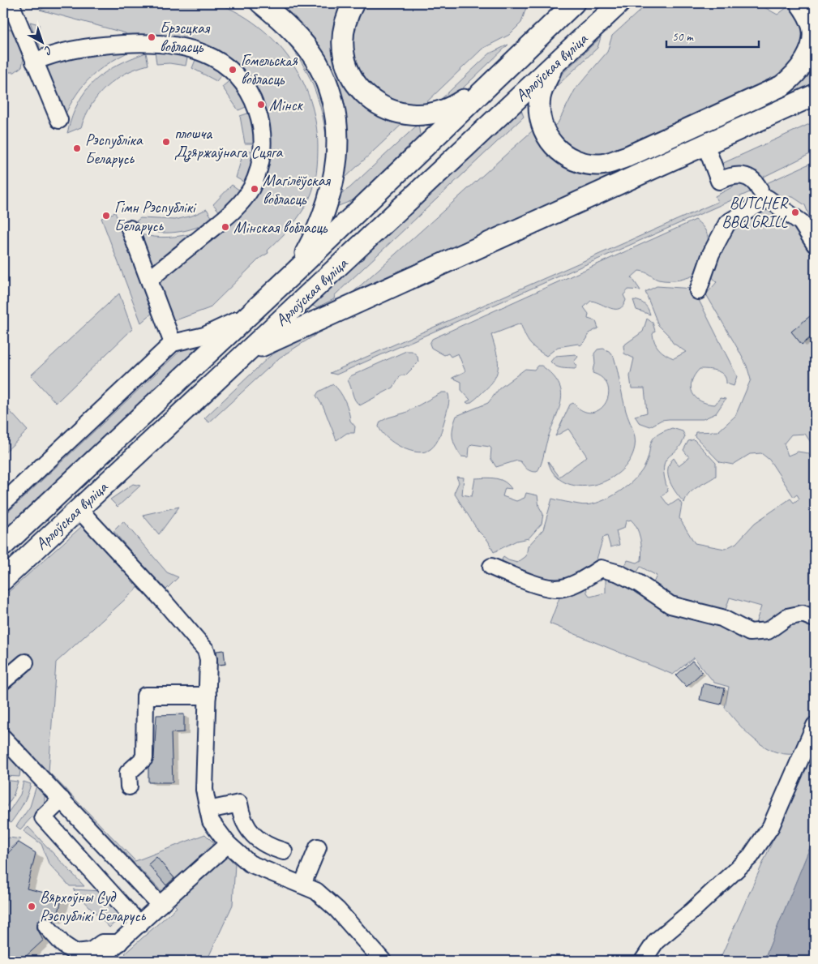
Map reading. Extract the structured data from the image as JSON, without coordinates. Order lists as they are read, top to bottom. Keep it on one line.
{"streets":{"main road":["Арлоўская вуліца"]},"places":["Брэсцкая вобласць","Гомельская вобласць","Мінск","плошча Дзяржаўнага Сцяга","Рэспубліка Беларусь","Магілёўская вобласць","BUTCHER BBQ GRILL","Гімн Рэспублікі Беларусь","Мінская вобласць","Вярхоўны Суд Рэспублікі Беларусь"],"scale_bar":"50 m","north":"bottom right"}
